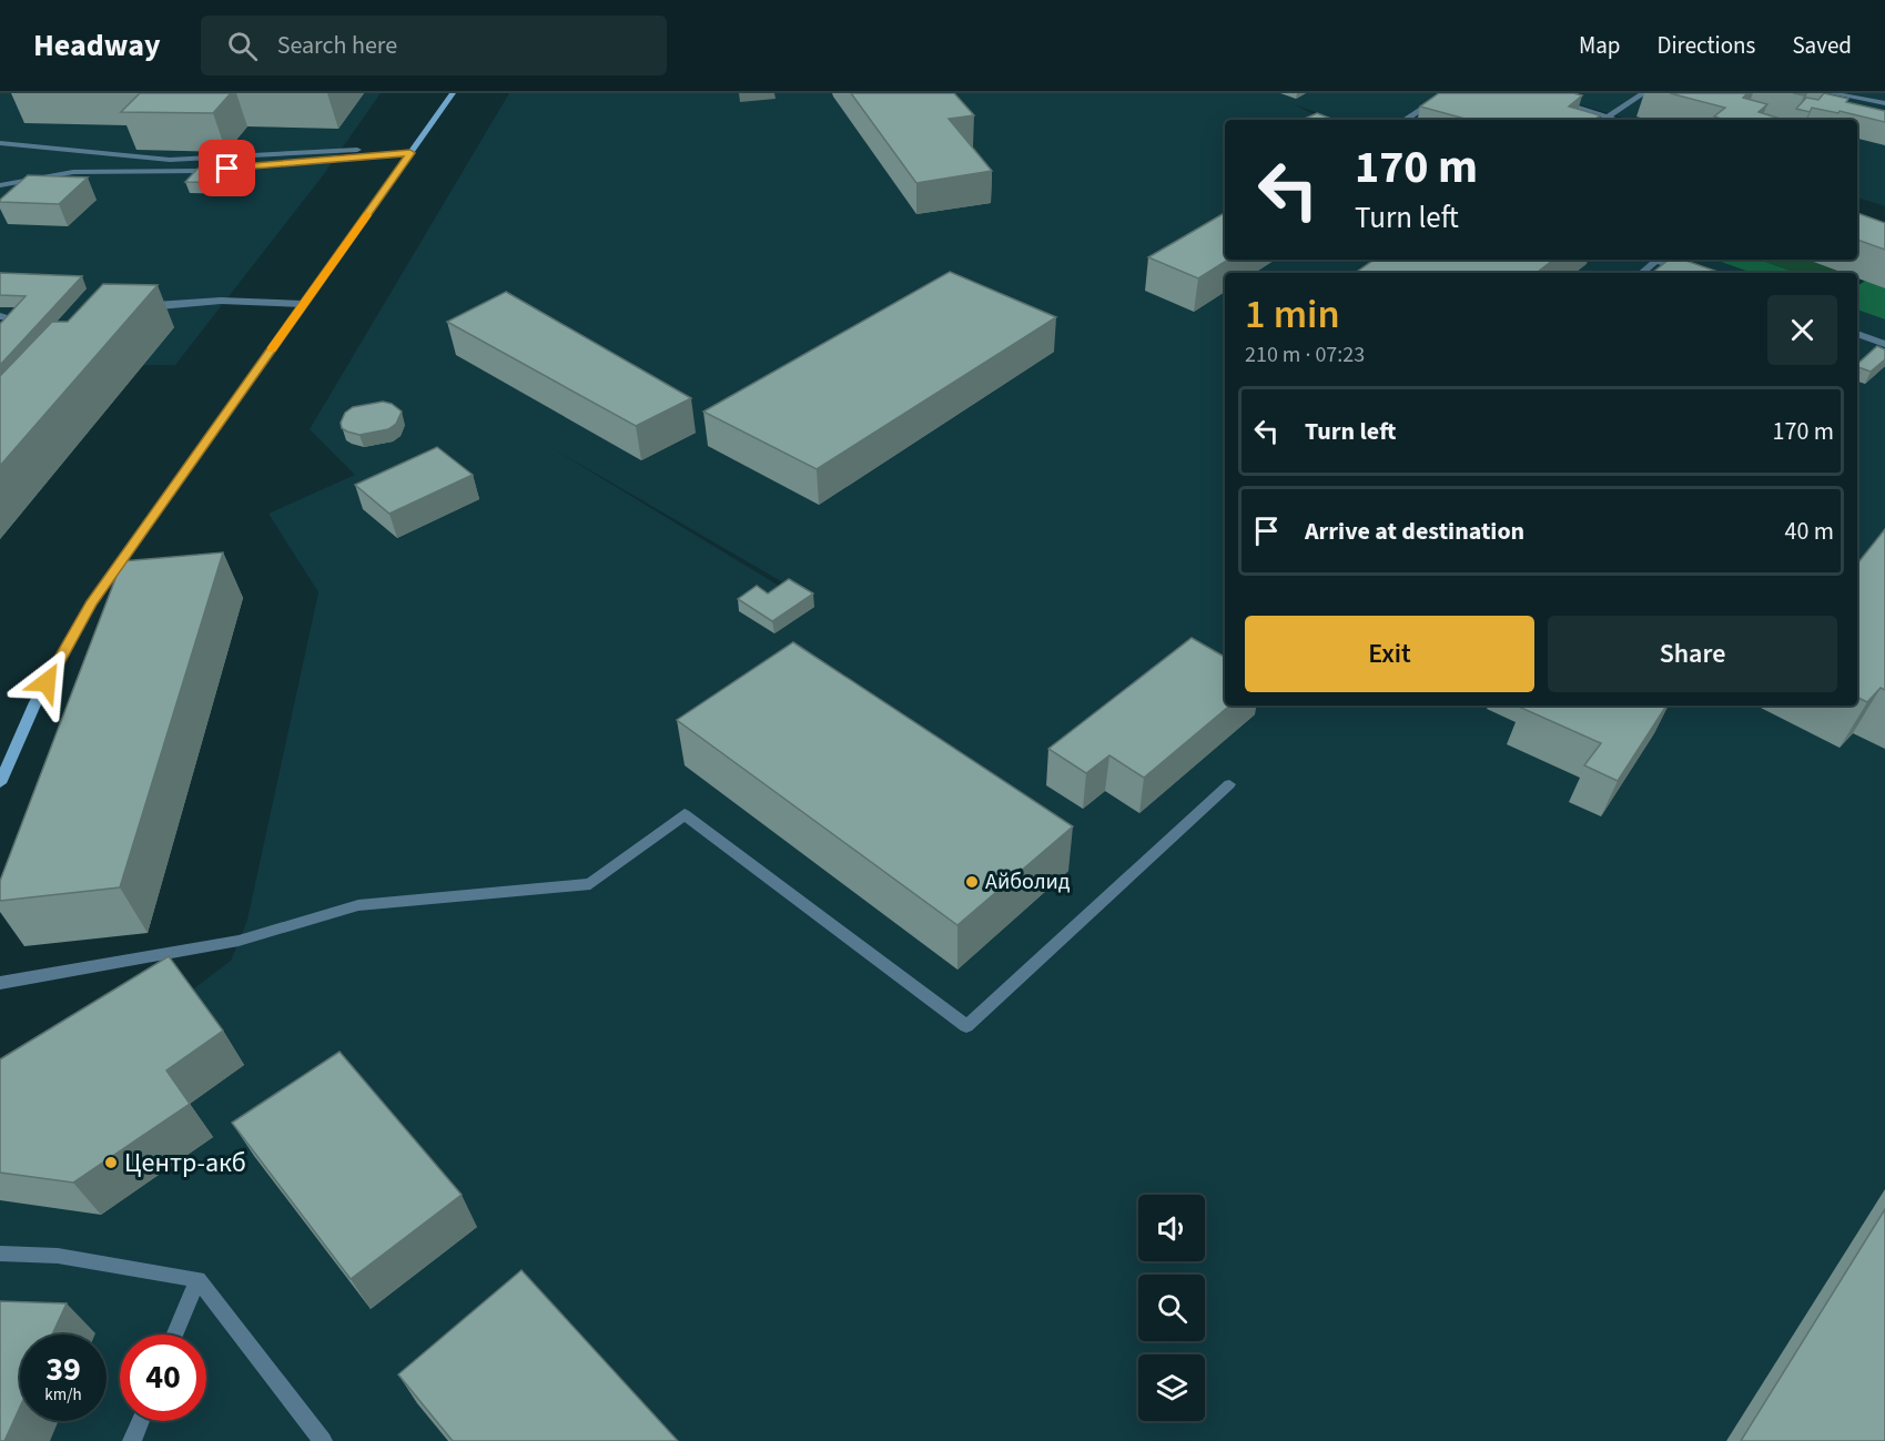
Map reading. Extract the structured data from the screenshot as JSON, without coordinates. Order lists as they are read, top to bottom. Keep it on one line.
{"places":["Айболид","Центр-акб"],"page":{"header":"Headway","search":"Search here","nav":["Map","Directions","Saved"],"turn":["170 m","Turn left"],"heading":["1 min","210 m · 07:23"],"list":[{"name":"Turn left","value":"170 m"},{"name":"Arrive at destination","value":"40 m"}],"buttons":["Exit","Share"],"speed":"39 km/h","limit":"40"}}
